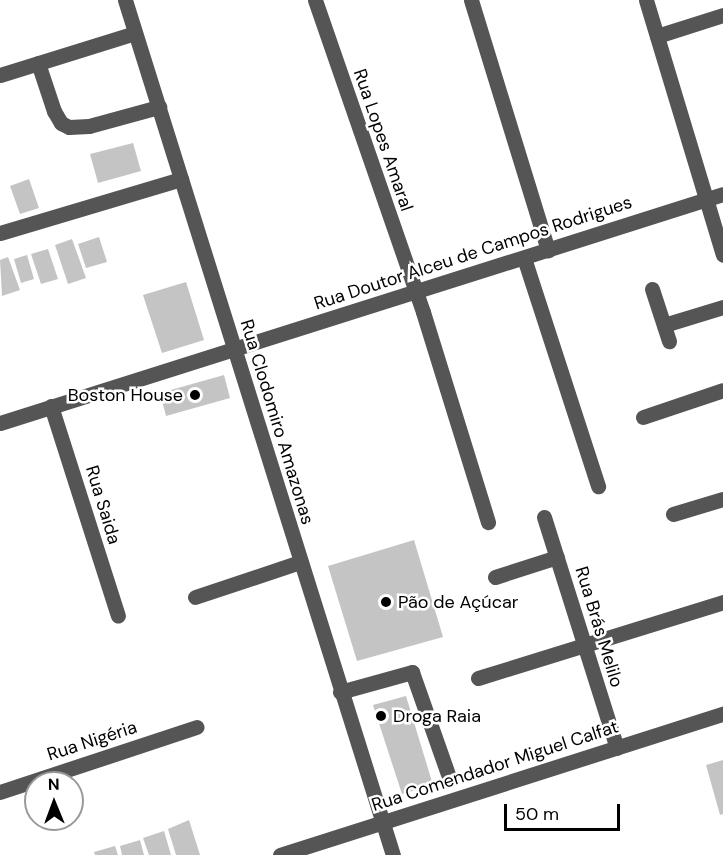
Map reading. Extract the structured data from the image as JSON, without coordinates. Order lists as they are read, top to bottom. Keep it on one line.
{"streets":{"street":["Rua Lopes Amaral","Rua Doutor Alceu de Campos Rodrigues","Rua Clodomiro Amazonas","Rua Saida","Rua Brás Melilo","Rua Nigéria","Rua Comendador Miguel Calfat"]},"crossings":[["Rua Lopes Amaral","Rua Doutor Alceu de Campos Rodrigues"],["Rua Doutor Alceu de Campos Rodrigues","Rua Clodomiro Amazonas"],["Rua Doutor Alceu de Campos Rodrigues","Rua Saida"],["Rua Clodomiro Amazonas","Rua Comendador Miguel Calfat"],["Rua Brás Melilo","Rua Comendador Miguel Calfat"]],"places":["Boston House","Pão de Açúcar","Droga Raia"],"scale_bar":"50 m","north":"top"}
